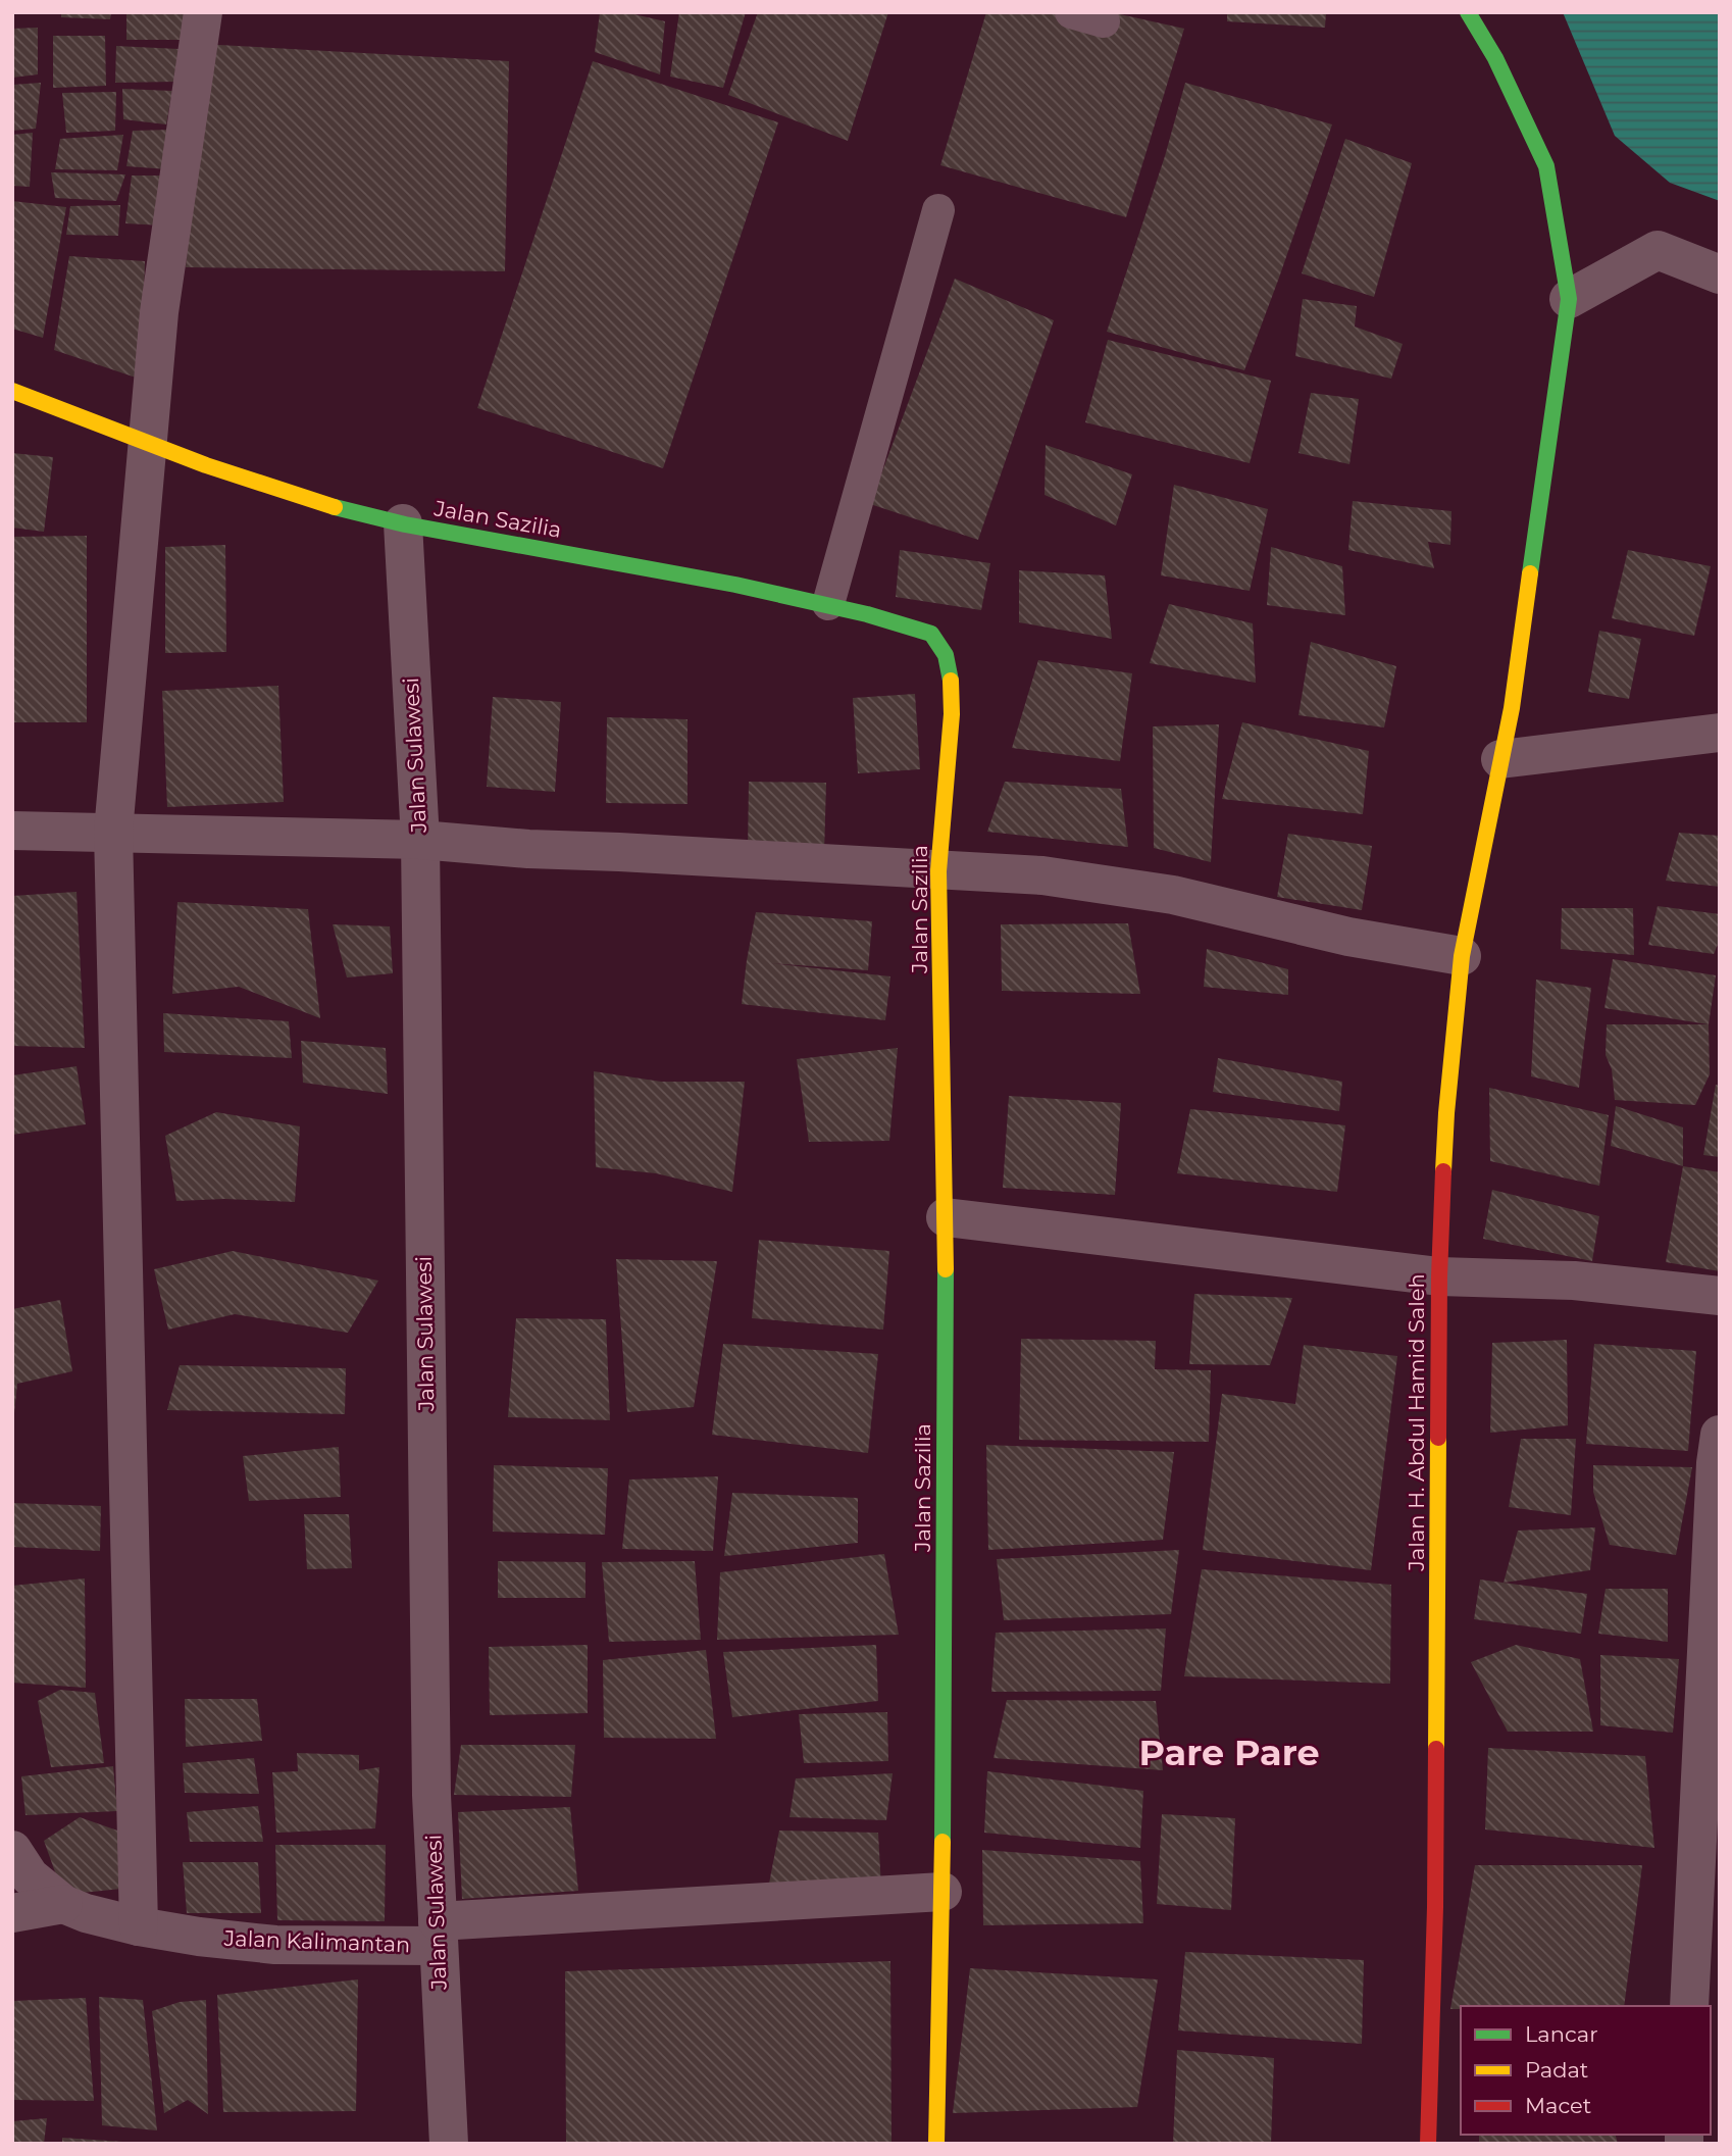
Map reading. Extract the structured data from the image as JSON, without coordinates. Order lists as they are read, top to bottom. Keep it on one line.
{"streets":{"street":["Jalan Sazilia","Jalan Sulawesi","Jalan H. Abdul Hamid Saleh","Jalan Kalimantan"]},"crossings":[["Jalan Sazilia","Jalan Sulawesi"],["Jalan Sazilia","Jalan Kalimantan"],["Jalan Sulawesi","Jalan Kalimantan"]],"districts":["Pare Pare"],"legend":["Lancar","Padat","Macet"]}
